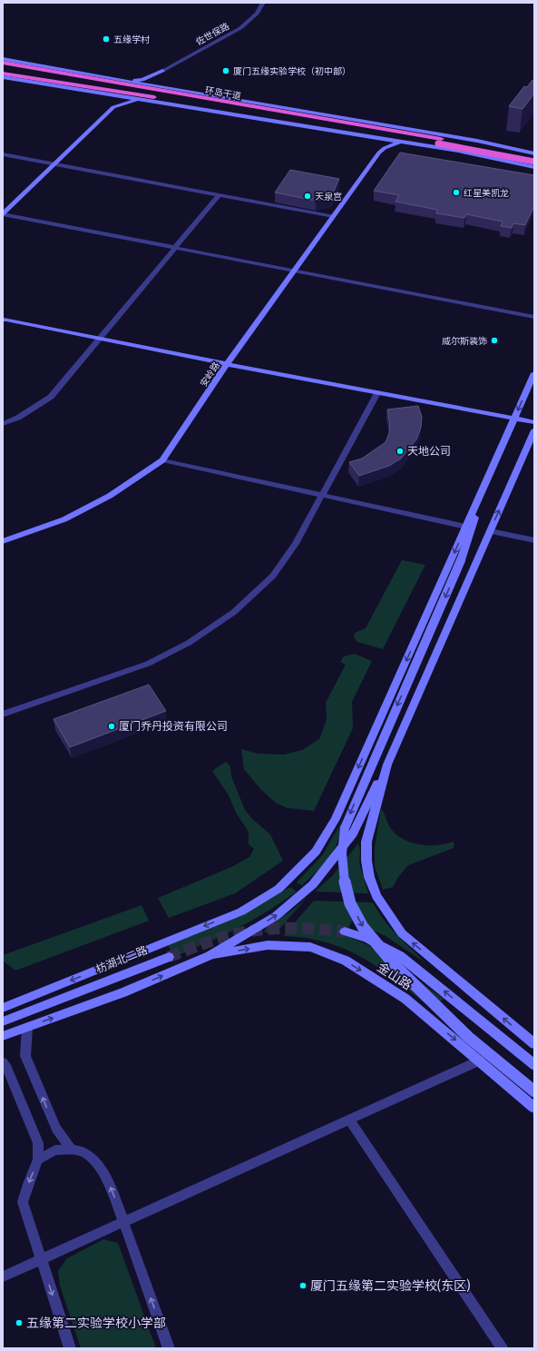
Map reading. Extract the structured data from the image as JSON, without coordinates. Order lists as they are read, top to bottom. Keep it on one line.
{"streets":{"highway":["环岛干道"],"main road":["安岭路","枋湖北二路","金山路"],"street":["佐世保路"]},"places":["五缘学村","厦门五缘实验学校（初中部）","红星美凯龙","天泉宫","威尔斯装饰","天地公司","厦门乔丹投资有限公司","厦门五缘第二实验学校(东区)","五缘第二实验学校小学部"]}
